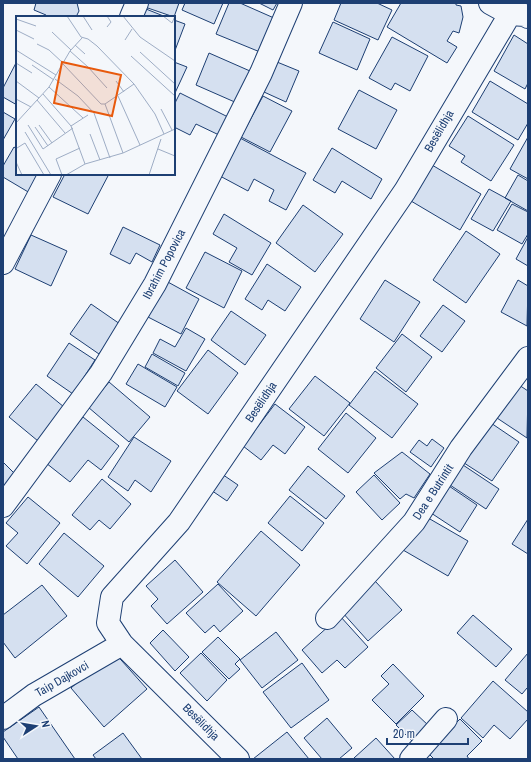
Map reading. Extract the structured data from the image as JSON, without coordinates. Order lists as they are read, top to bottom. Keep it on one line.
{"streets":{"street":["Besëlidhja","Ibrahim Popovica","Dea e Butrintit","Taip Dajkovci"]},"crossings":[["Besëlidhja","Taip Dajkovci"]],"scale_bar":"20 m","north":"right"}
